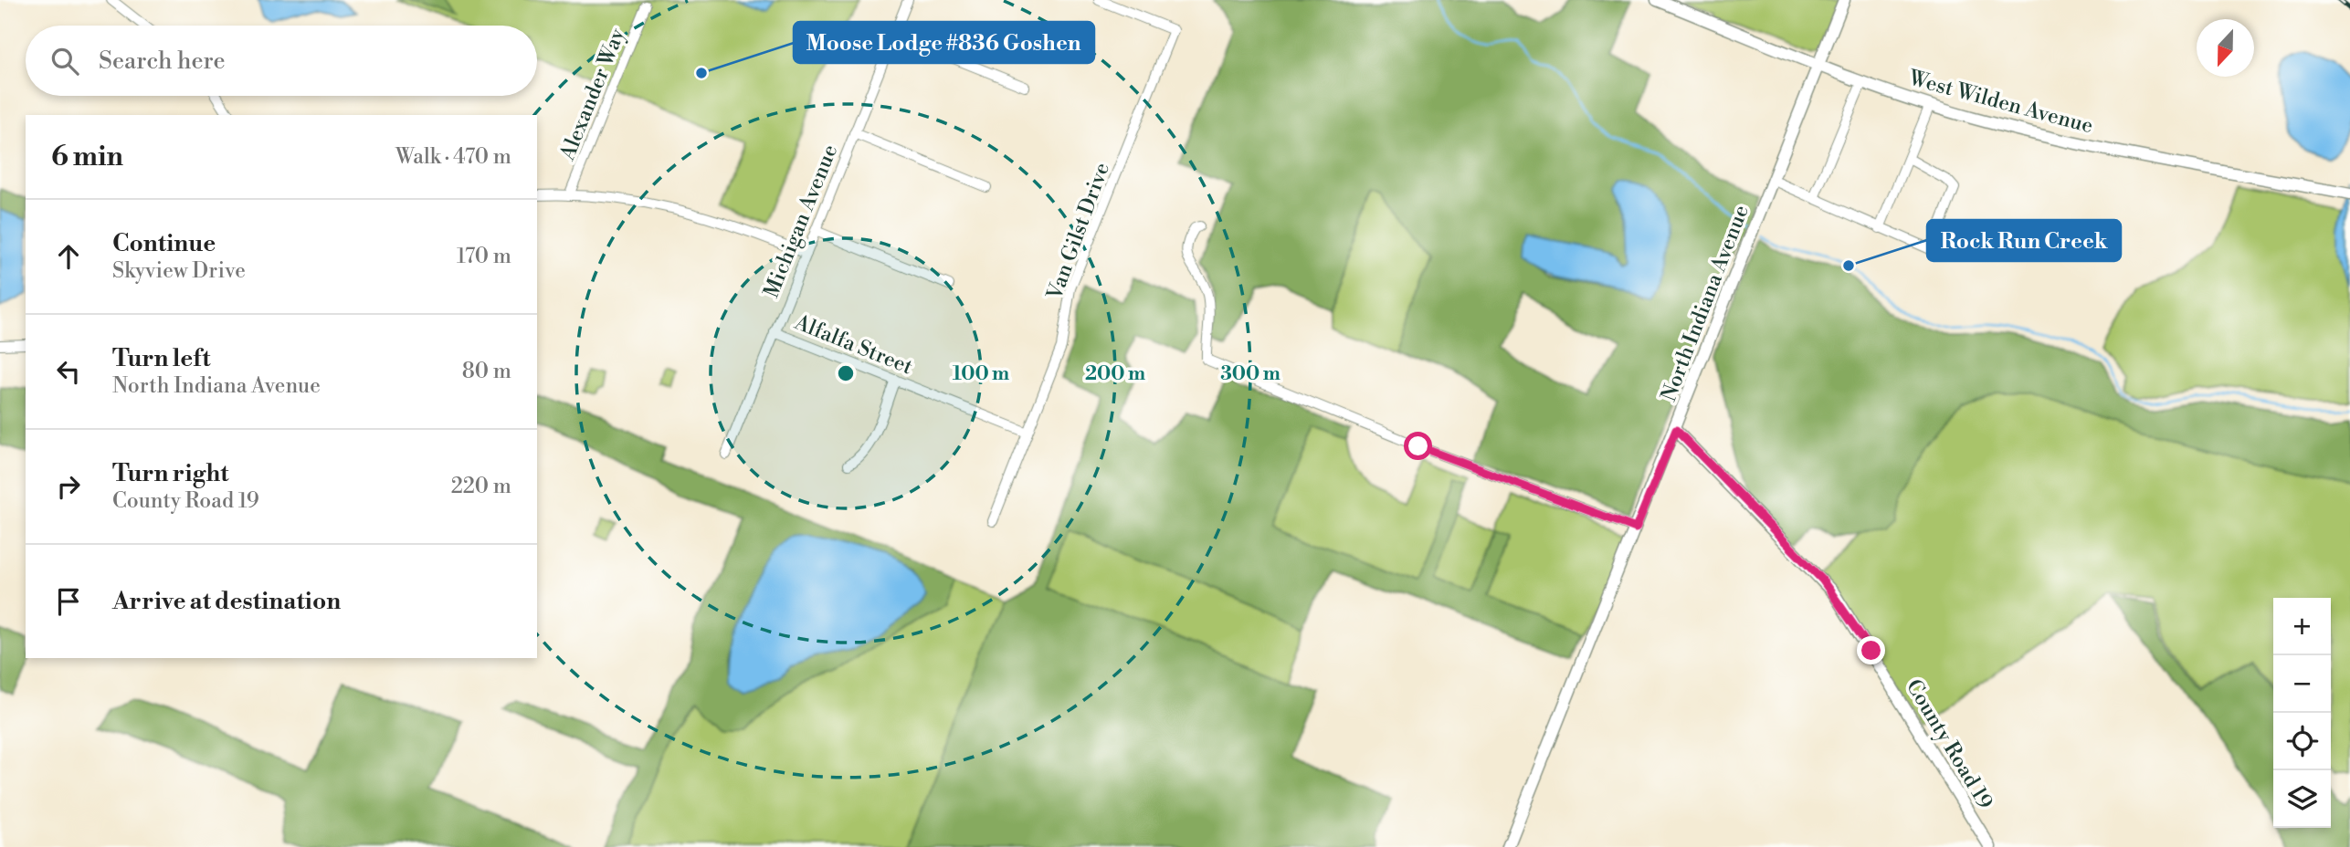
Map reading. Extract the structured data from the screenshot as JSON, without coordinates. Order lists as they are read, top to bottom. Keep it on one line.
{"streets":{"street":["Alexander Way","West Wilden Avenue","Michigan Avenue","Van Gilst Drive","North Indiana Avenue","Alfalfa Street","County Road 19"]},"crossings":[["West Wilden Avenue","North Indiana Avenue"],["Michigan Avenue","Alfalfa Street"],["Van Gilst Drive","Alfalfa Street"],["North Indiana Avenue","County Road 19"]],"places":["Moose Lodge #836 Goshen","Rock Run Creek"],"north":"bottom","page":{"search":"Search here","heading":["6 min","Walk · 470 m"],"list":[["Continue","Skyview Drive","170 m"],["Turn left","North Indiana Avenue","80 m"],["Turn right","County Road 19","220 m"],"Arrive at destination"],"map_buttons":["+","−"]},"rings":["100 m","200 m","300 m"]}
